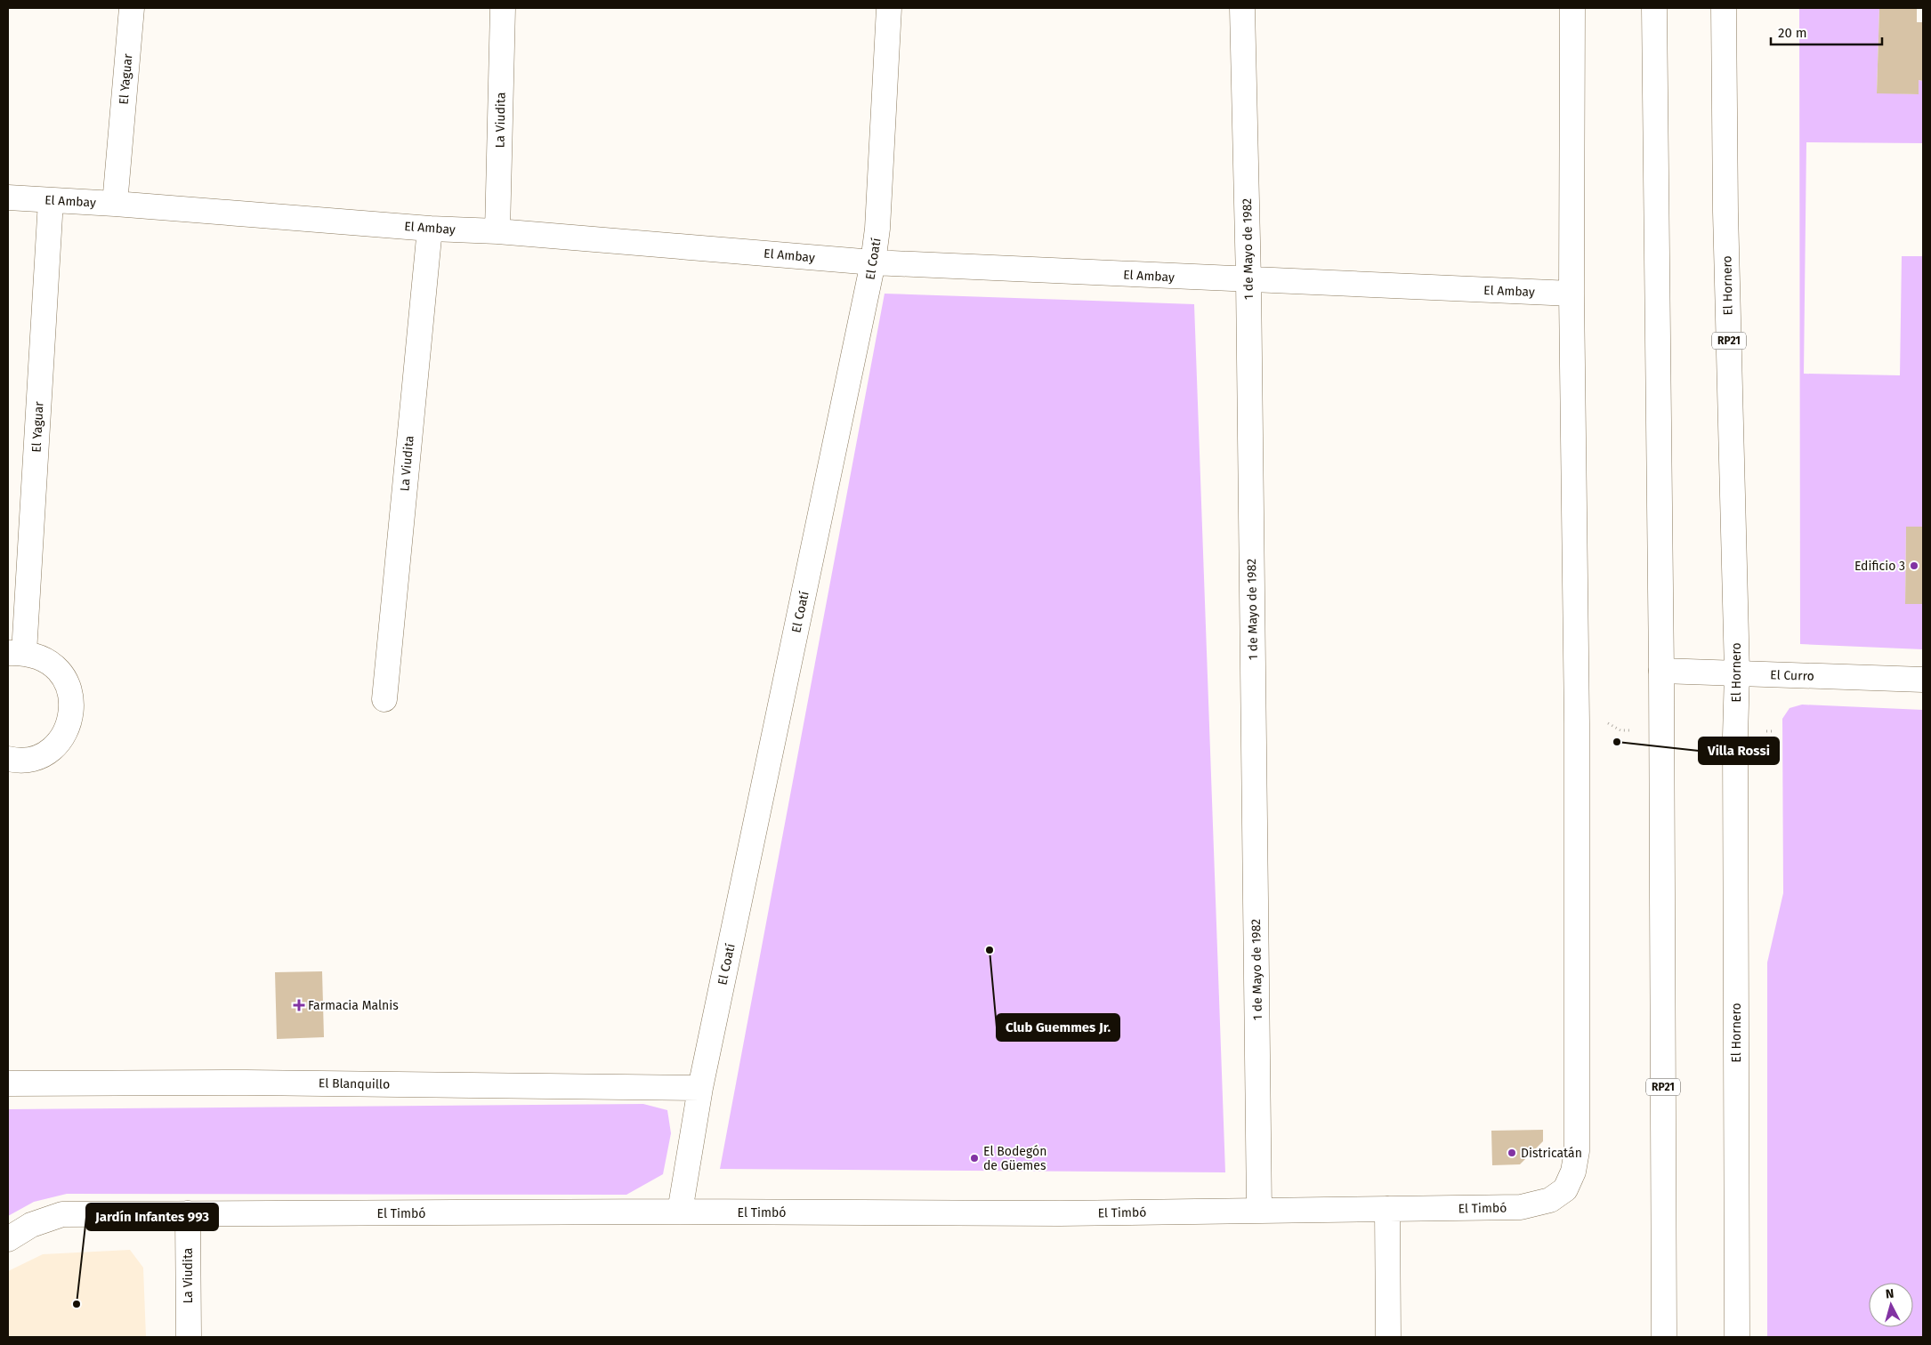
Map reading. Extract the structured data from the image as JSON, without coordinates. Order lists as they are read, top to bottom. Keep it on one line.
{"streets":{"street":["El Yaguar","La Viudita","El Ambay","1 de Mayo de 1982","El Coatí","El Hornero","RP21","El Curro","El Blanquillo","El Timbó"]},"crossings":[["El Yaguar","El Ambay"],["La Viudita","El Ambay"],["La Viudita","El Timbó"],["El Ambay","1 de Mayo de 1982"],["El Ambay","El Coatí"],["El Ambay","El Timbó"],["1 de Mayo de 1982","El Timbó"],["El Coatí","El Blanquillo"],["El Coatí","El Timbó"],["El Hornero","El Curro"],["RP21","El Curro"]],"places":{"other":["Edificio 3","Villa Rossi","Club Guemmes Jr.","Districatán","El Bodegón de Güemes","Jardín Infantes 993"],"health":["Farmacia Malnis"]},"scale_bar":"20 m","north":"top"}
